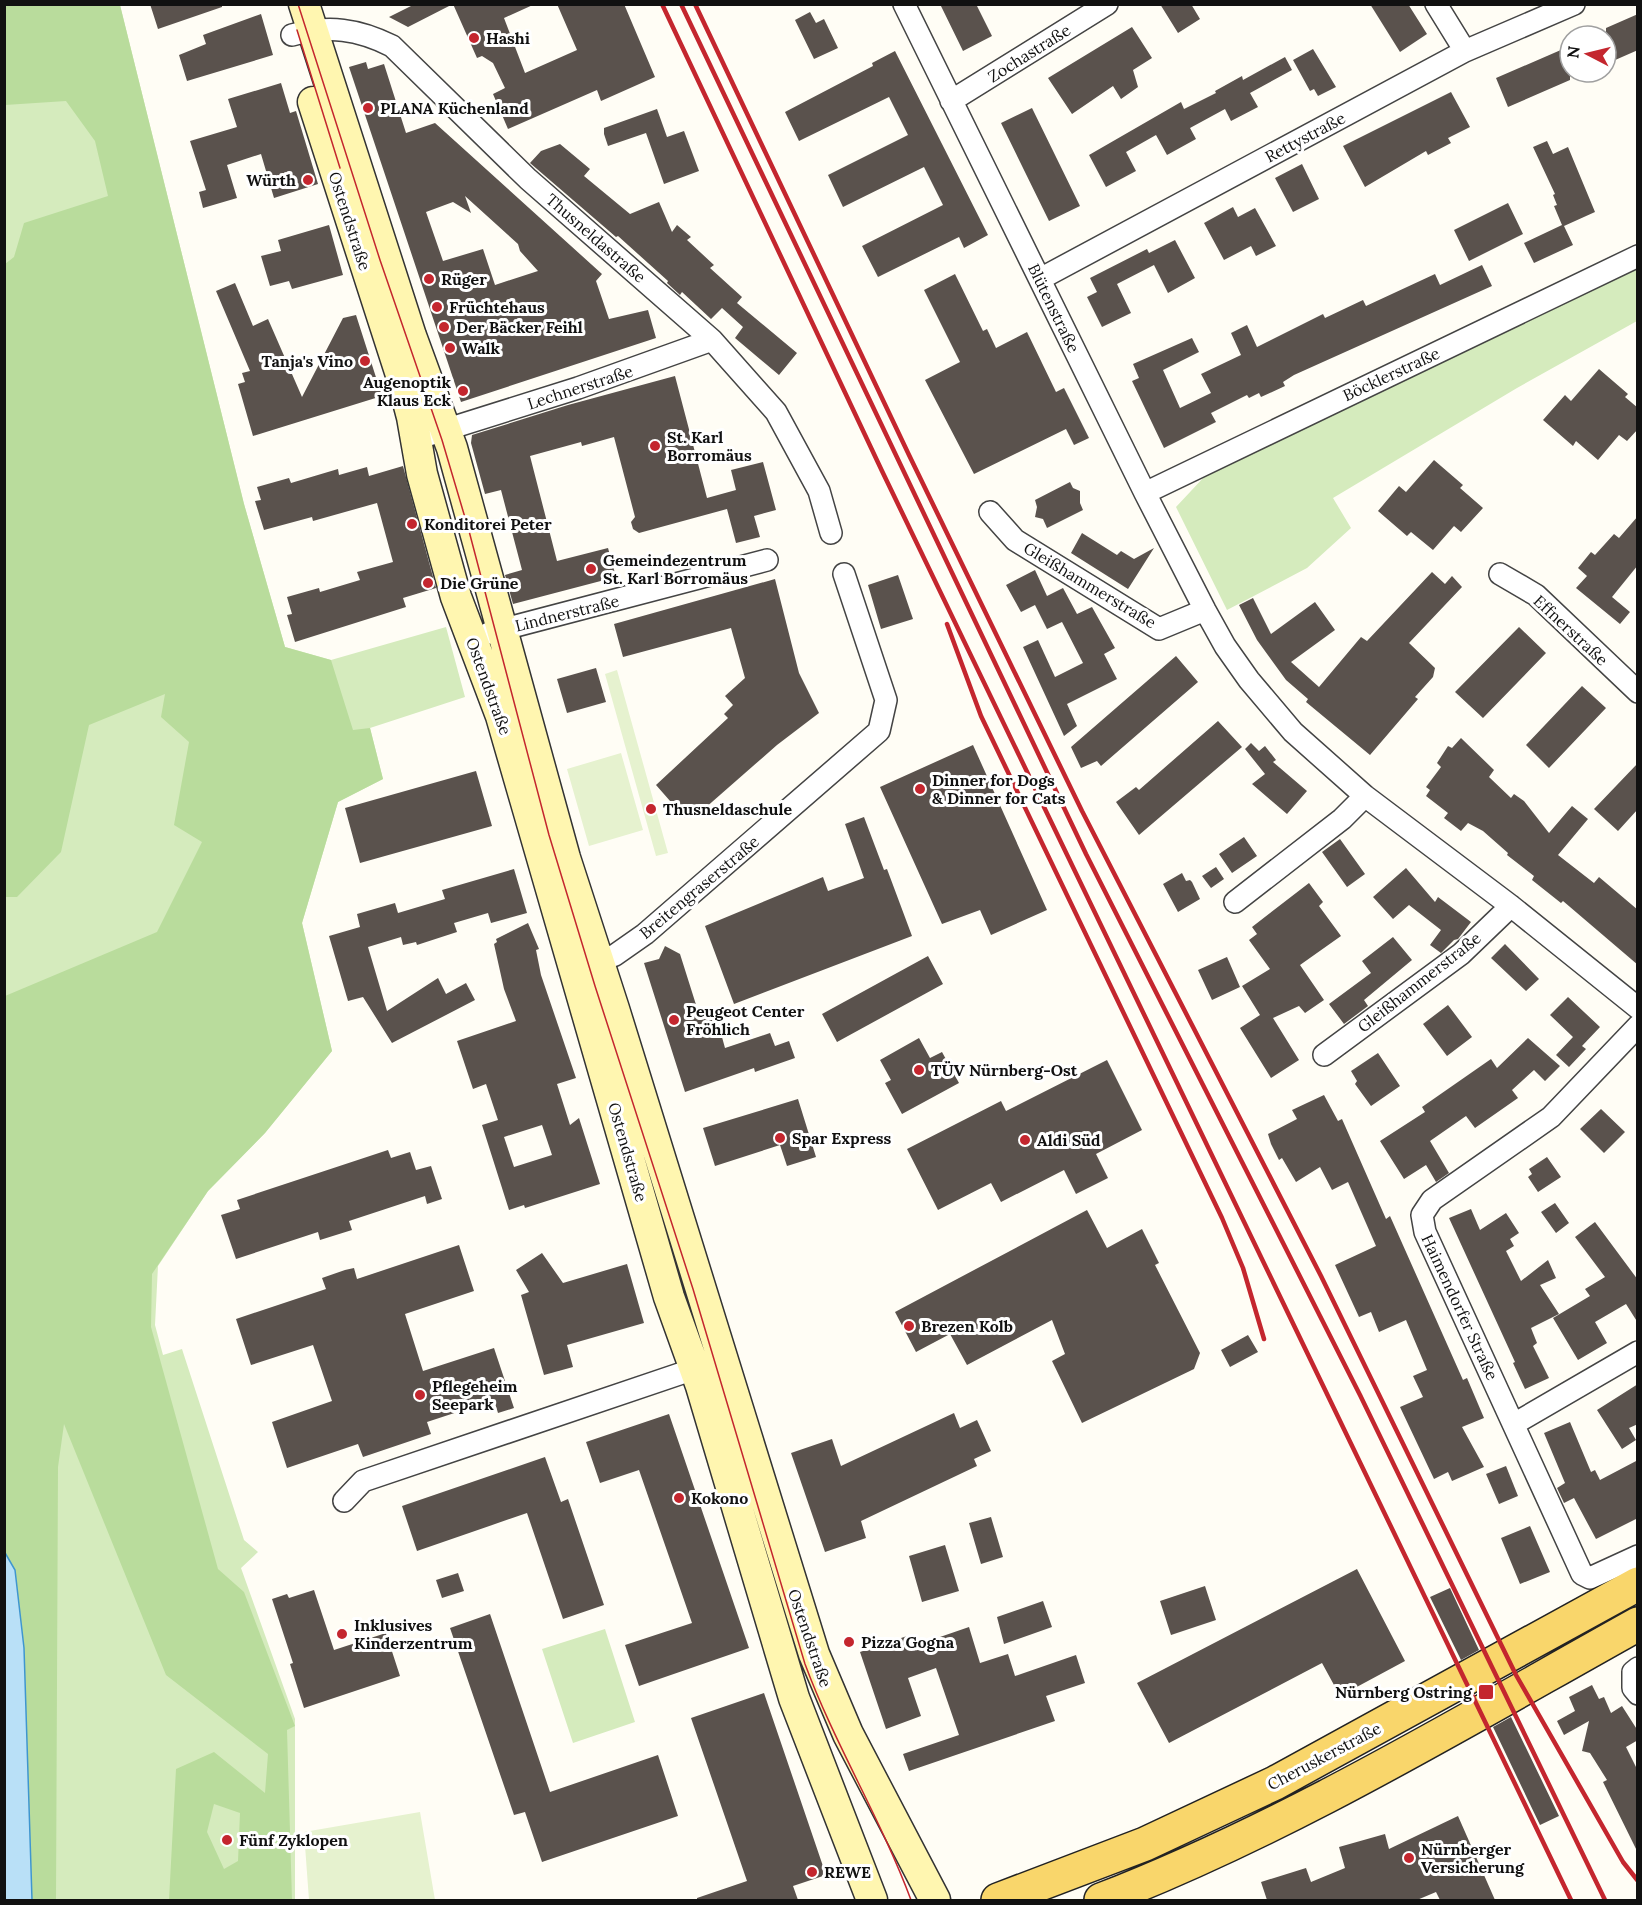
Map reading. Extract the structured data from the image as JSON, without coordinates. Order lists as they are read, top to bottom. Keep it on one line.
{"streets":{"main road":["Ostendstraße","Cheruskerstraße"],"street":["Zochastraße","Rettystraße","Thusneldastraße","Blütenstraße","Böcklerstraße","Lechnerstraße","Gleißhammerstraße","Lindnerstraße","Effnerstraße","Breitengraserstraße","Haimendorfer Straße"]},"crossings":[["Zochastraße","Blütenstraße"],["Rettystraße","Blütenstraße"],["Ostendstraße","Thusneldastraße"],["Ostendstraße","Lechnerstraße"],["Ostendstraße","Lindnerstraße"],["Ostendstraße","Breitengraserstraße"],["Thusneldastraße","Lechnerstraße"],["Blütenstraße","Böcklerstraße"],["Blütenstraße","Gleißhammerstraße"]],"places":{"other":["Hashi","PLANA Küchenland","Würth","Rüger","Früchtehaus","Der Bäcker Feihl","Walk","Tanja's Vino","Augenoptik Klaus Eck","St. Karl Borromäus","Konditorei Peter","Gemeindezentrum St. Karl Borromäus","Die Grüne","Dinner for Dogs & Dinner for Cats","Thusneldaschule","Peugeot Center Fröhlich","TÜV Nürnberg-Ost","Spar Express","Aldi Süd","Brezen Kolb","Pflegeheim Seepark","Kokono","Inklusives Kinderzentrum","Pizza Gogna","Fünf Zyklopen","Nürnberger Versicherung","REWE"],"transit":["Nürnberg Ostring"]},"north":"left"}
